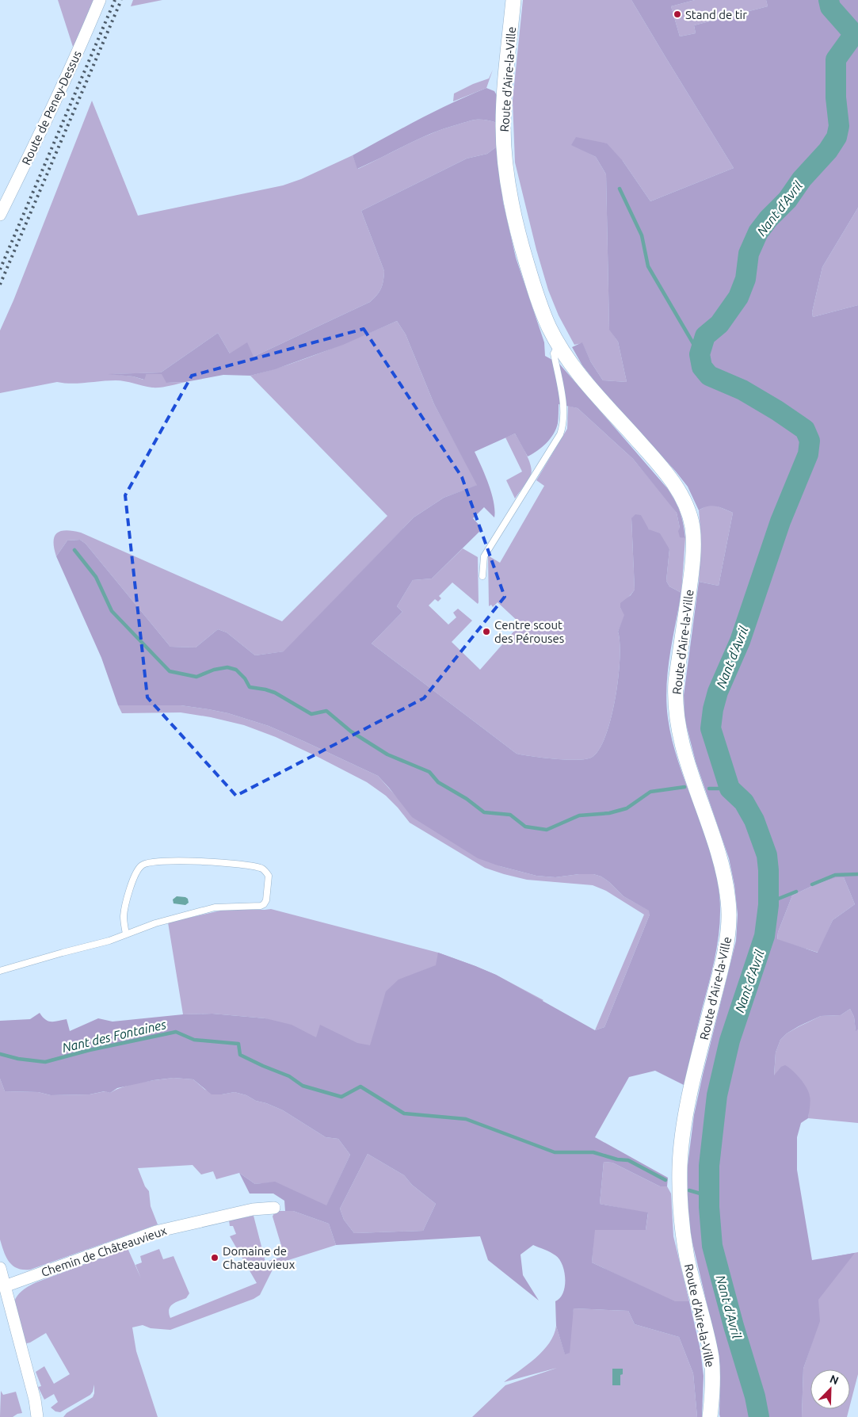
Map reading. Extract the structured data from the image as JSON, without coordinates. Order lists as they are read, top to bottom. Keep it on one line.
{"streets":{"street":["Route d'Aire-la-Ville","Route de Peney-Dessus","Chemin de Châteauvieux"]},"water":["Nant d'Avril","Nant des Fontaines"],"places":["Stand de tir","Centre scout des Pérouses","Domaine de Chateauvieux"],"north":"top right"}
